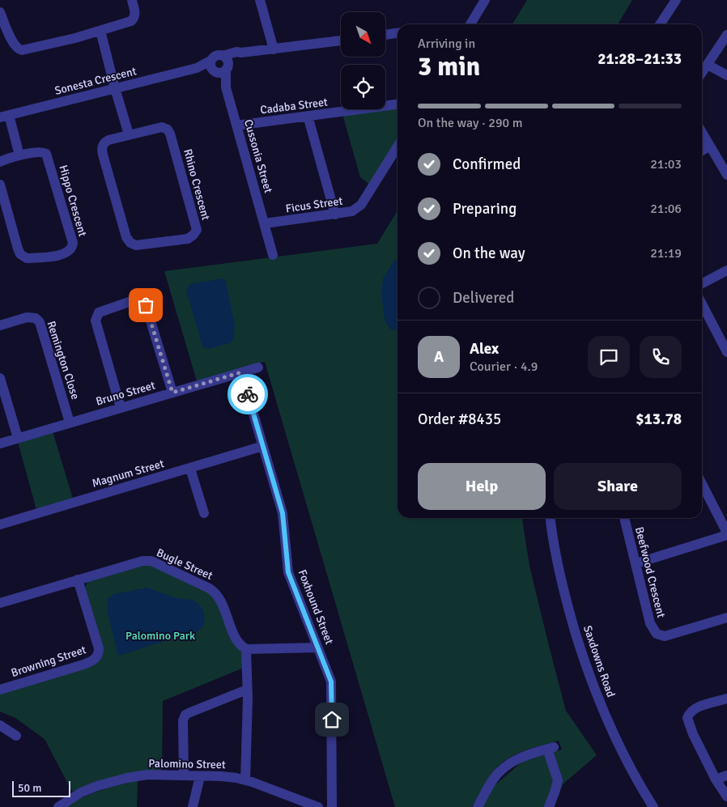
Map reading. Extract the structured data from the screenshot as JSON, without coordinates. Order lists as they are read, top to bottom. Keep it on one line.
{"streets":{"street":["Sonesta Crescent","Cadaba Street","Cussonia Street","Rhino Crescent","Hippo Crescent","Ficus Street","Remington Close","Bruno Street","Magnum Street","Bugle Street","Beefwood Crescent","Foxhound Street","Browning Street","Saxdowns Road","Palomino Street"]},"crossings":[["Sonesta Crescent","Cussonia Street"],["Cadaba Street","Cussonia Street"],["Cussonia Street","Ficus Street"],["Remington Close","Bruno Street"],["Bruno Street","Foxhound Street"],["Magnum Street","Foxhound Street"],["Bugle Street","Browning Street"]],"parks":["Palomino Park"],"scale_bar":"50 m","north":"bottom right","page":{"heading":["3 min","Arriving in","21:28–21:33"],"panel":["Alex","Courier · 4.9","Order #8435","$13.78"],"bar":"On the way · 290 m","list":[["Confirmed","21:03"],["Preparing","21:06"],["On the way","21:19"],"Delivered"],"round":"A","buttons":["Help","Share"],"scale":"50 m"}}
